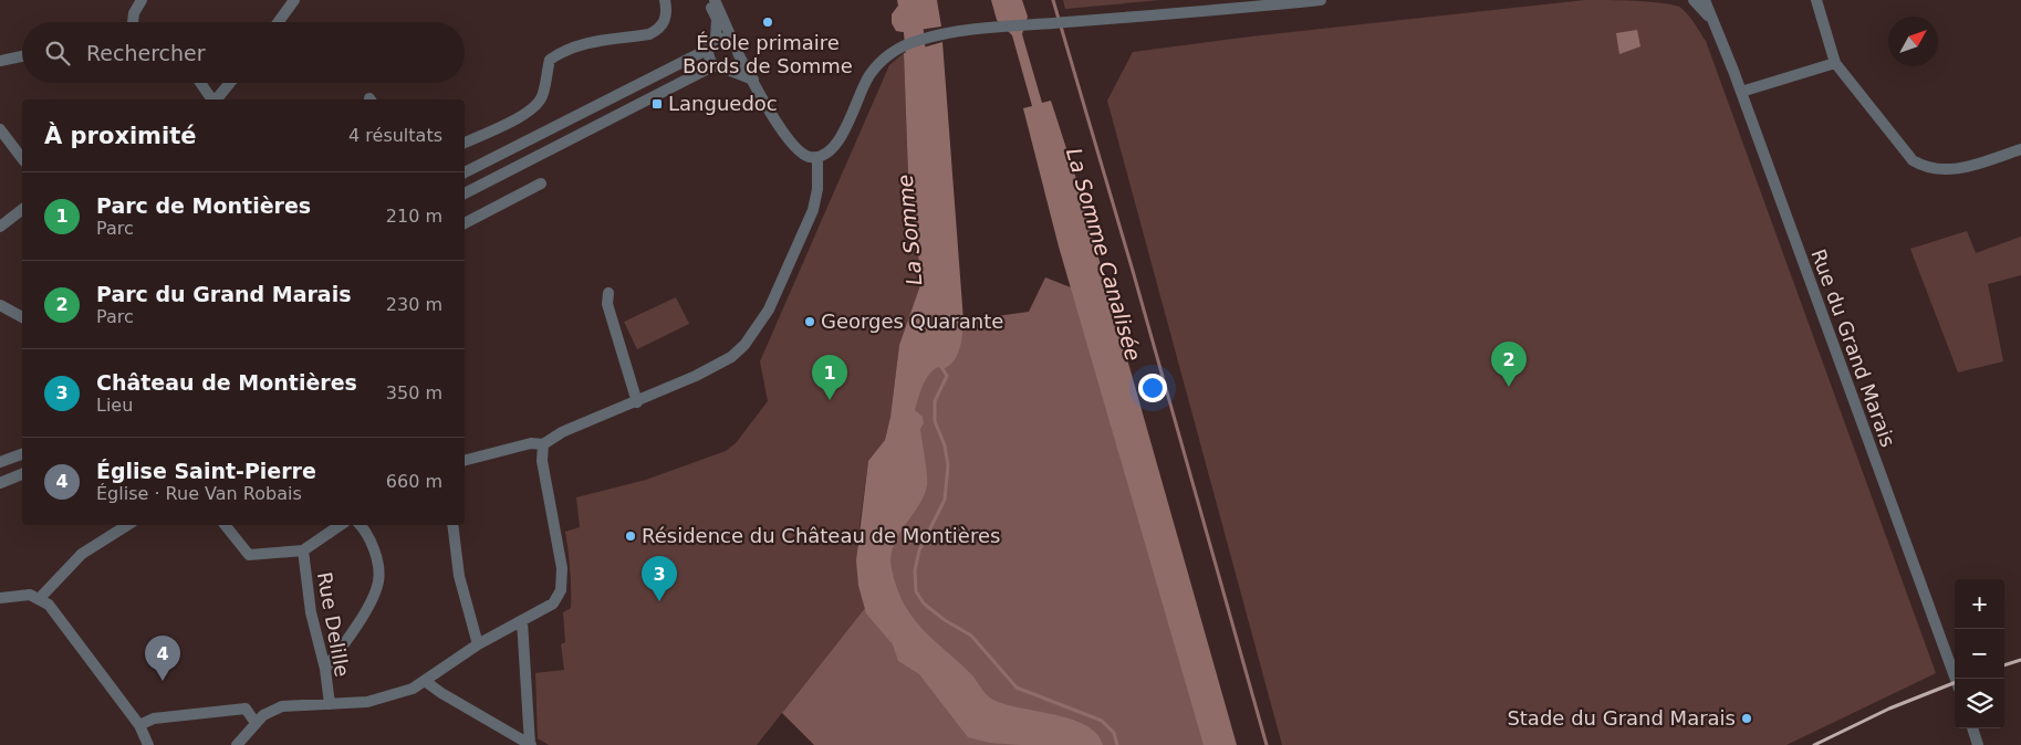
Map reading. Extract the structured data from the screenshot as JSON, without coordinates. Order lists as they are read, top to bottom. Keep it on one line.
{"streets":{"street":["Rue du Grand Marais","Rue Delille"]},"water":["La Somme","La Somme Canalisée"],"places":{"other":["École primaire Bords de Somme","Georges Quarante","Résidence du Château de Montières","Stade du Grand Marais"],"transit":["Languedoc"]},"north":"top right","page":{"search":"Rechercher","heading":["À proximité","4 résultats"],"list":[{"mark":"1","name":"Parc de Montières","note":"Parc","value":"210 m"},{"mark":"2","name":"Parc du Grand Marais","note":"Parc","value":"230 m"},{"mark":"3","name":"Château de Montières","note":"Lieu","value":"350 m"},{"mark":"4","name":"Église Saint-Pierre","note":"Église · Rue Van Robais","value":"660 m"}],"pins":["2","1","3","4"],"map_buttons":["+","−"]}}
